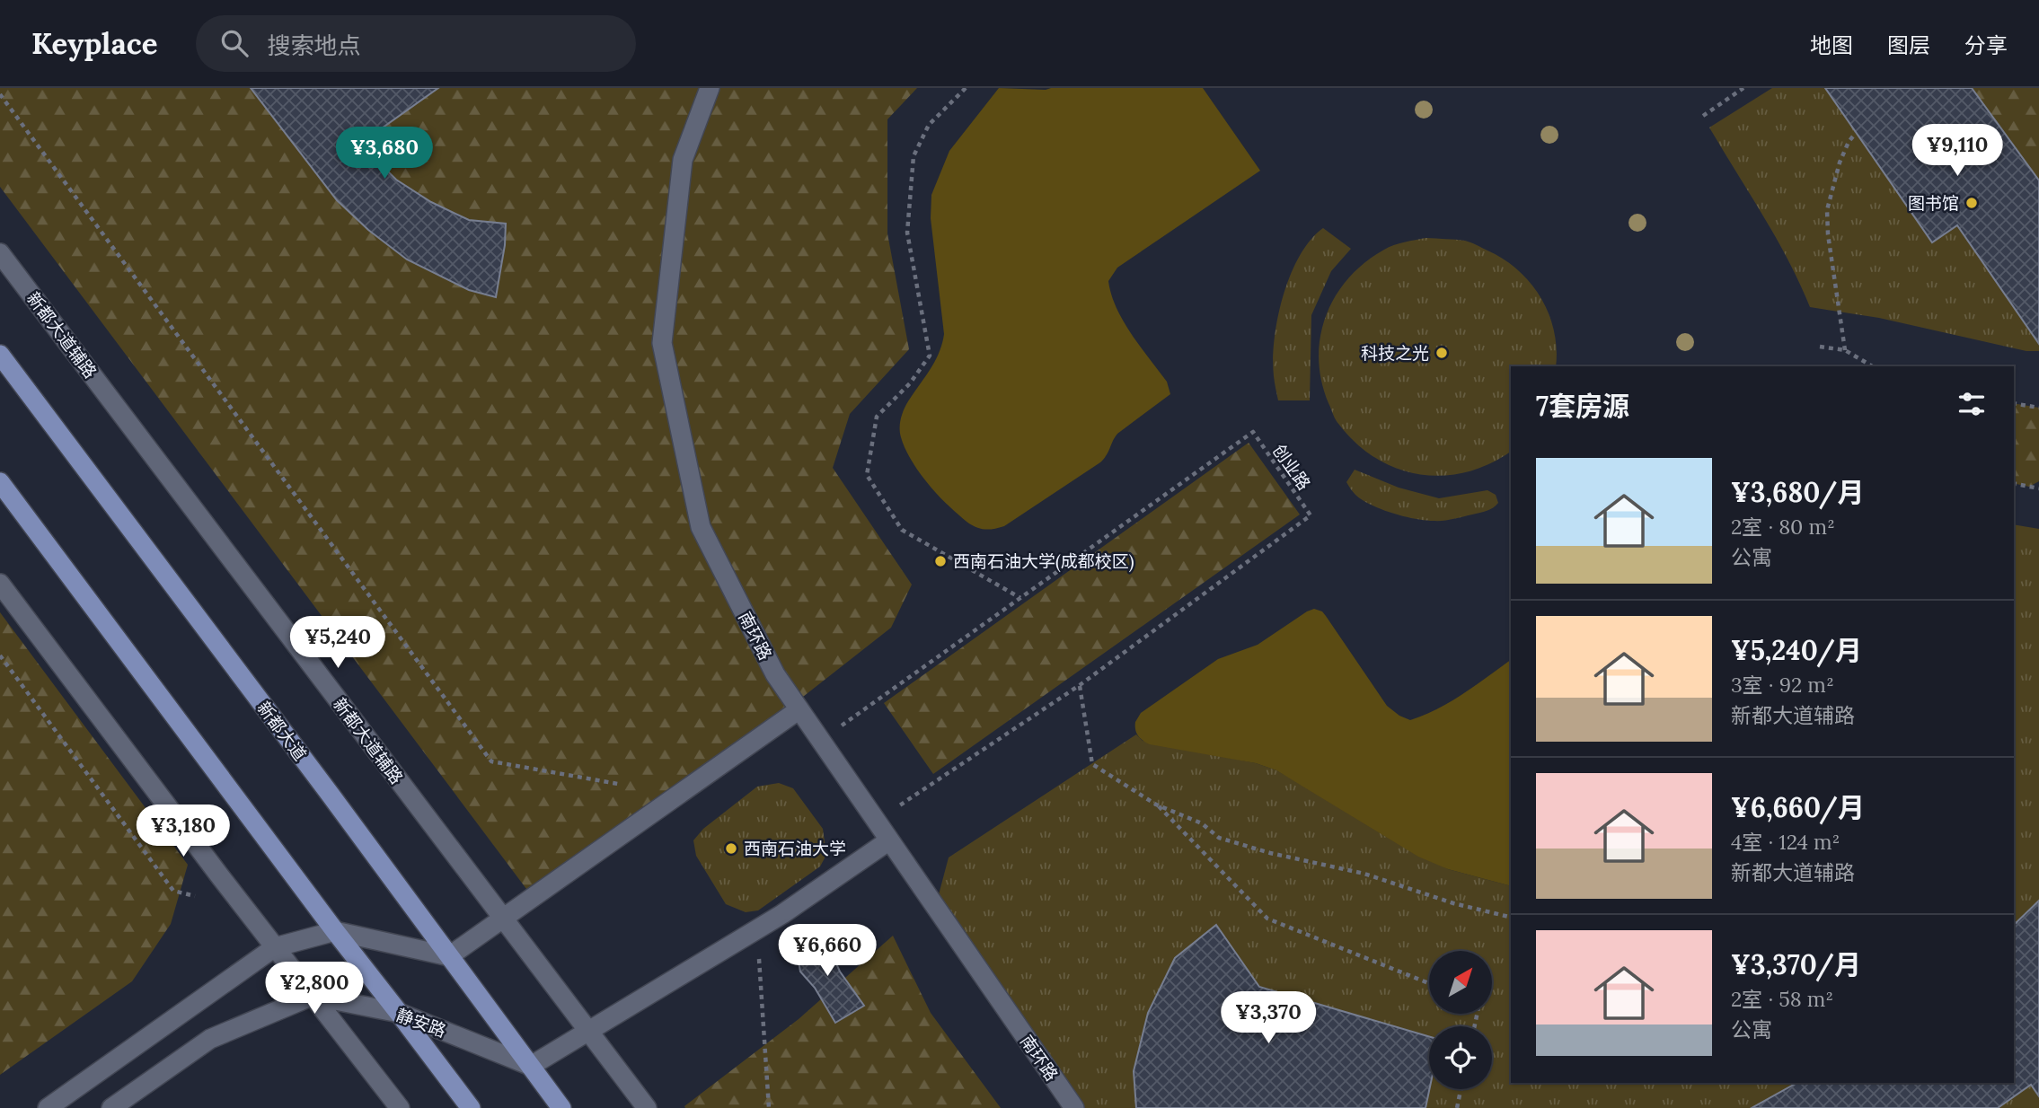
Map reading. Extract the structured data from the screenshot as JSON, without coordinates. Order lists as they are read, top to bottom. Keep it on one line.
{"streets":{"main road":["新都大道"],"street":["新都大道辅路","南环路","静安路"],"path":["创业路"]},"crossings":[["创业路","南环路"],["新都大道","静安路"]],"places":["图书馆","科技之光","西南石油大学(成都校区)","西南石油大学"],"north":"top right","page":{"header":"Keyplace","search":"搜索地点","nav":["地图","图层","分享"],"price":["¥9,110","¥3,680","¥5,240","¥3,180","¥6,660","¥2,800","¥3,370"],"heading":"7套房源","list":[{"name":"¥3,680/月","note":"2室 · 80 m² · 公寓"},{"name":"¥5,240/月","note":"3室 · 92 m² · 新都大道辅路"},{"name":"¥6,660/月","note":"4室 · 124 m² · 新都大道辅路"},{"name":"¥3,370/月","note":"2室 · 58 m² · 公寓"}]}}
